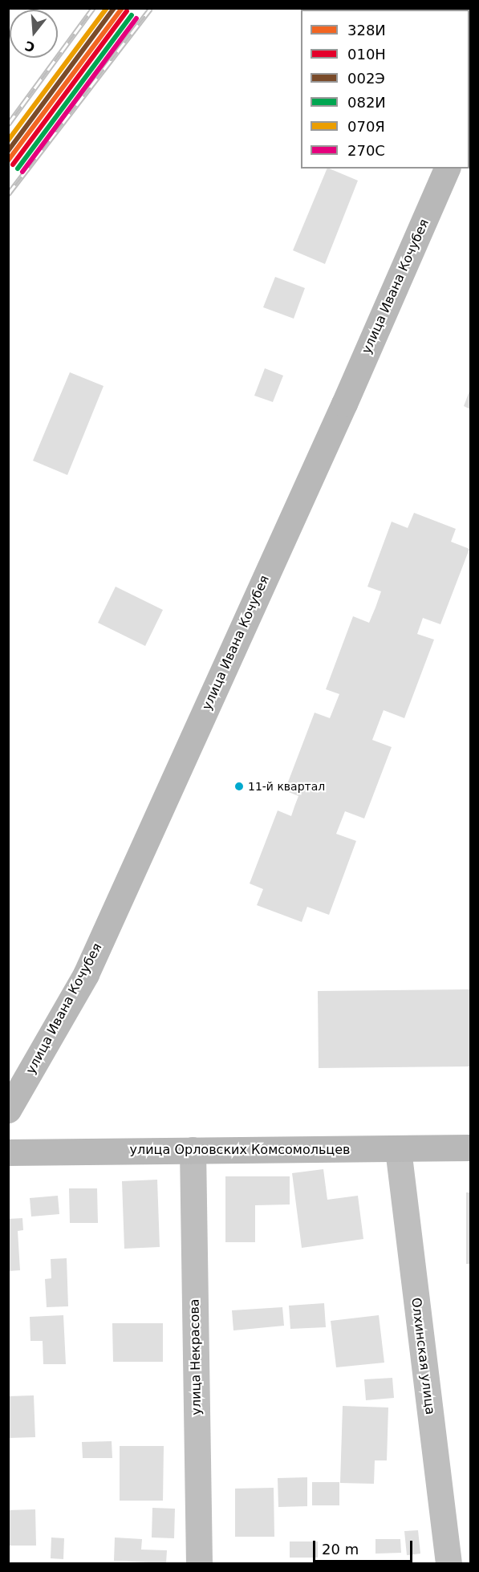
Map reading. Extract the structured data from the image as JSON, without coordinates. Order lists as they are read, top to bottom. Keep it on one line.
{"streets":{"street":["улица Ивана Кочубея","улица Орловских Комсомольцев","Олхинская улица","улица Некрасова"]},"crossings":[["улица Орловских Комсомольцев","Олхинская улица"],["улица Орловских Комсомольцев","улица Некрасова"]],"places":["11-й квартал"],"lines":["transit line 328И","transit line 002Э","transit line 070Я","transit line 010Н","transit line 082И","transit line 270С"],"legend":["328И","010Н","002Э","082И","070Я","270С"],"scale_bar":"20 m","north":"bottom"}
